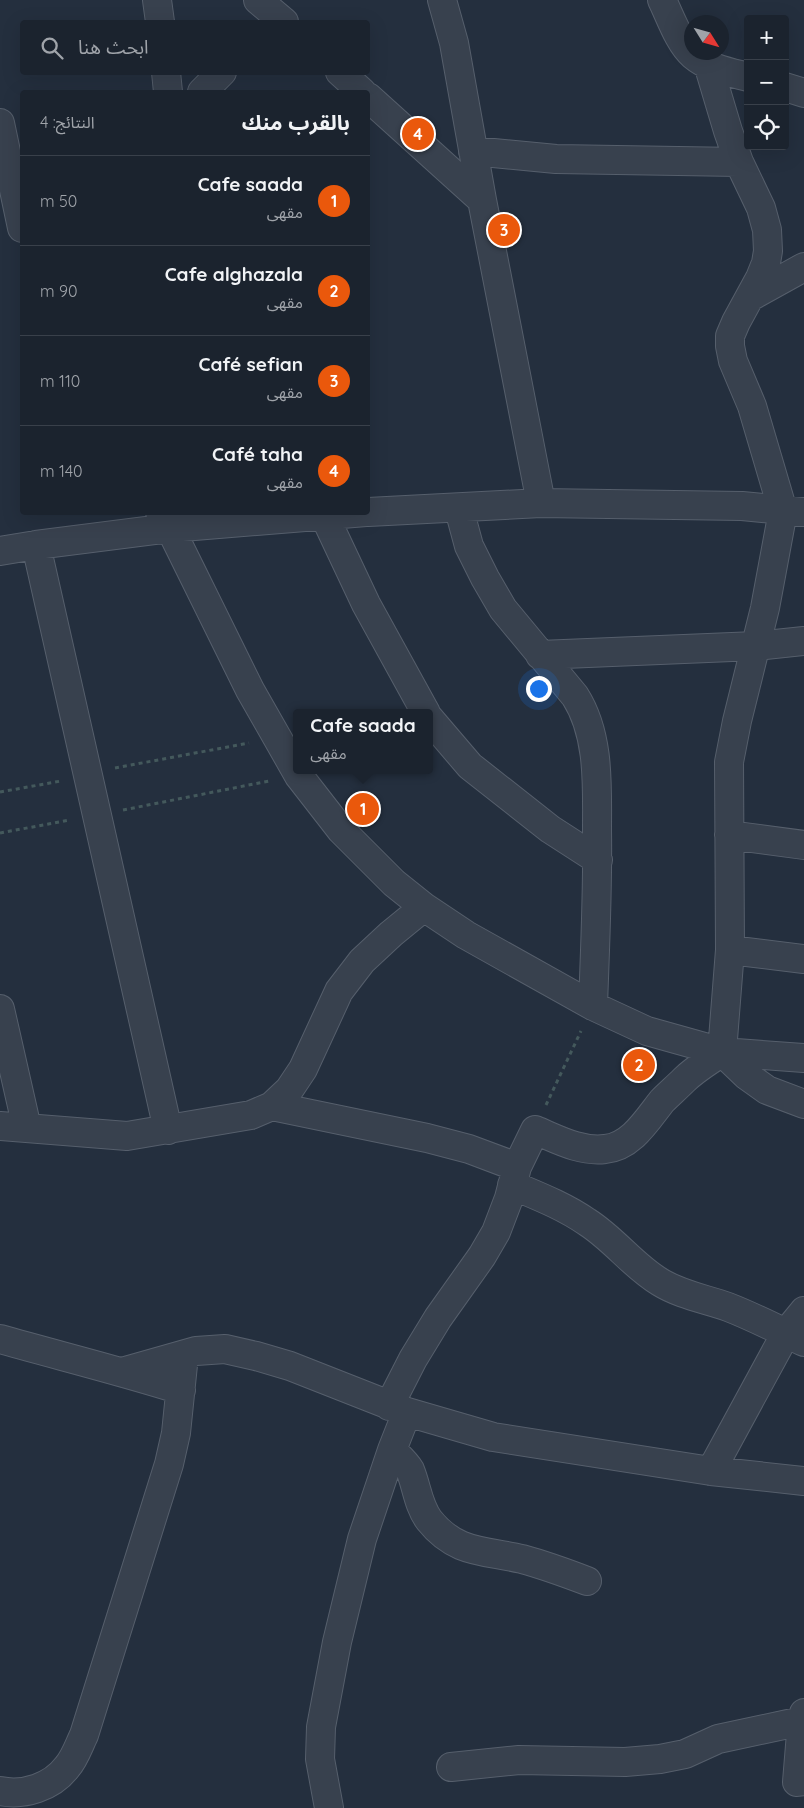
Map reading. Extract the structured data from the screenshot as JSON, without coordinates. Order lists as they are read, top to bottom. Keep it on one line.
{"north":"bottom right","page":{"map_buttons":["+","−"],"search":"ابحث هنا","heading":["بالقرب منك","النتائج: 4"],"pins":["4","3","1","2"],"list":[{"mark":"1","name":"Cafe saada","note":"مقهى","value":"50 m"},{"mark":"2","name":"Cafe alghazala","note":"مقهى","value":"90 m"},{"mark":"3","name":"Café sefian","note":"مقهى","value":"110 m"},{"mark":"4","name":"Café taha","note":"مقهى","value":"140 m"}],"popup":["Cafe saada","مقهى"]}}
